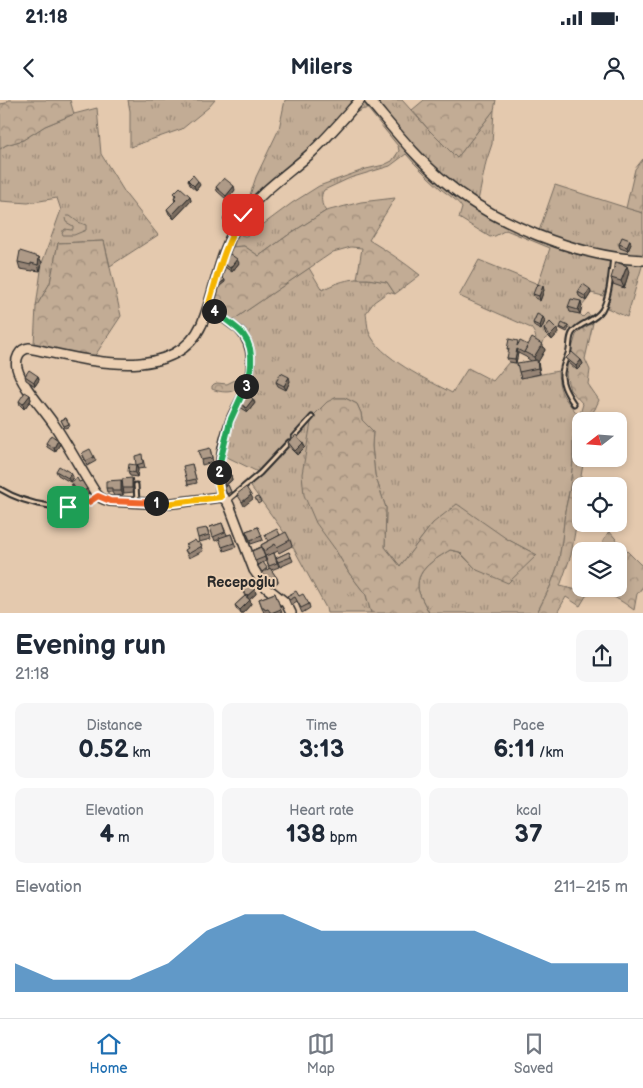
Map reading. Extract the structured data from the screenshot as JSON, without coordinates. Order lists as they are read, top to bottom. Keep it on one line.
{"districts":["Recepoğlu"],"north":"left","page":{"status":"21:18","header":"Milers","pins":["4","3","2","1"],"heading":["Evening run","21:18"],"stats":[["Distance","0.52 km"],["Time","3:13"],["Pace","6:11 /km"],["Elevation","4 m"],["Heart rate","138 bpm"],["kcal","37"]],"chart":["Elevation","211–215 m"],"tabs":["Home","Map","Saved"]}}
